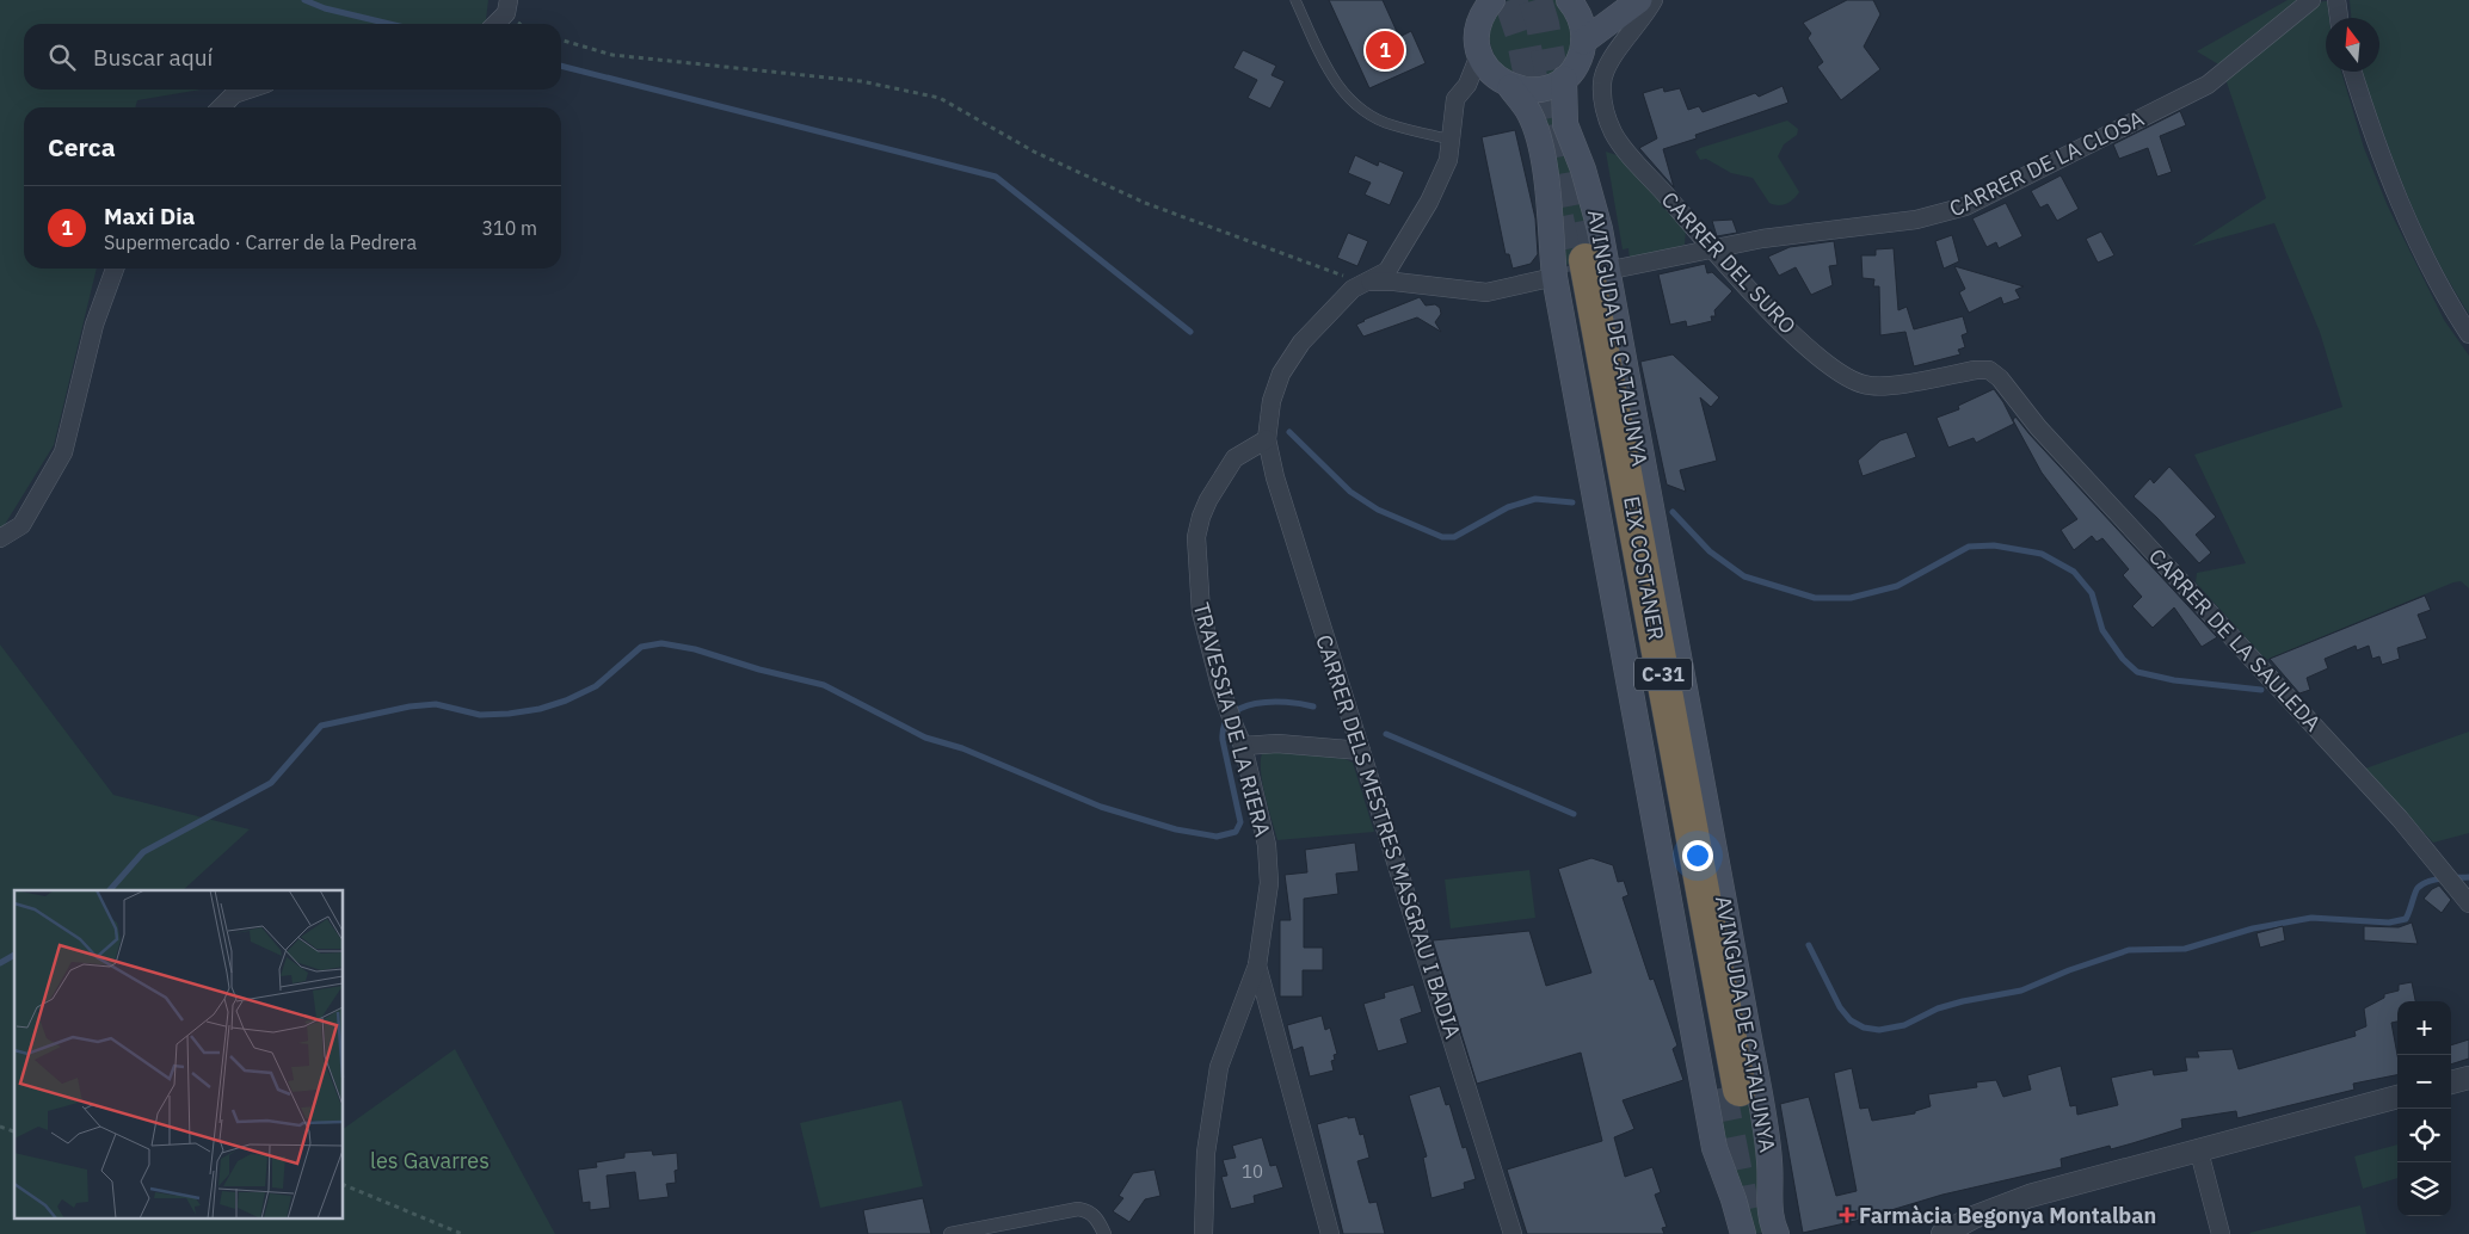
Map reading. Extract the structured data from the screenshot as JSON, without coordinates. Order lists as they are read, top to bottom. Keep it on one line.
{"streets":{"highway":["EIX COSTANER","C-31"],"main road":["AVINGUDA DE CATALUNYA"],"street":["CARRER DE LA CLOSA","CARRER DEL SURO","CARRER DE LA SAULEDA","TRAVESSIA DE LA RIERA","CARRER DELS MESTRES MASGRAU I BADIA"]},"crossings":[["CARRER DE LA CLOSA","CARRER DEL SURO"],["CARRER DE LA CLOSA","AVINGUDA DE CATALUNYA"],["CARRER DE LA CLOSA","EIX COSTANER"],["CARRER DEL SURO","CARRER DE LA SAULEDA"],["AVINGUDA DE CATALUNYA","EIX COSTANER"],["TRAVESSIA DE LA RIERA","CARRER DELS MESTRES MASGRAU I BADIA"]],"parks":["les Gavarres"],"places":{"health":["Farmàcia Begonya Montalban"]},"house_numbers":["10"],"north":"top","page":{"search":"Buscar aquí","pins":"1","heading":"Cerca","list":[{"mark":"1","name":"Maxi Dia","note":"Supermercado · Carrer de la Pedrera","value":"310 m"}],"map_buttons":["+","−"]}}
